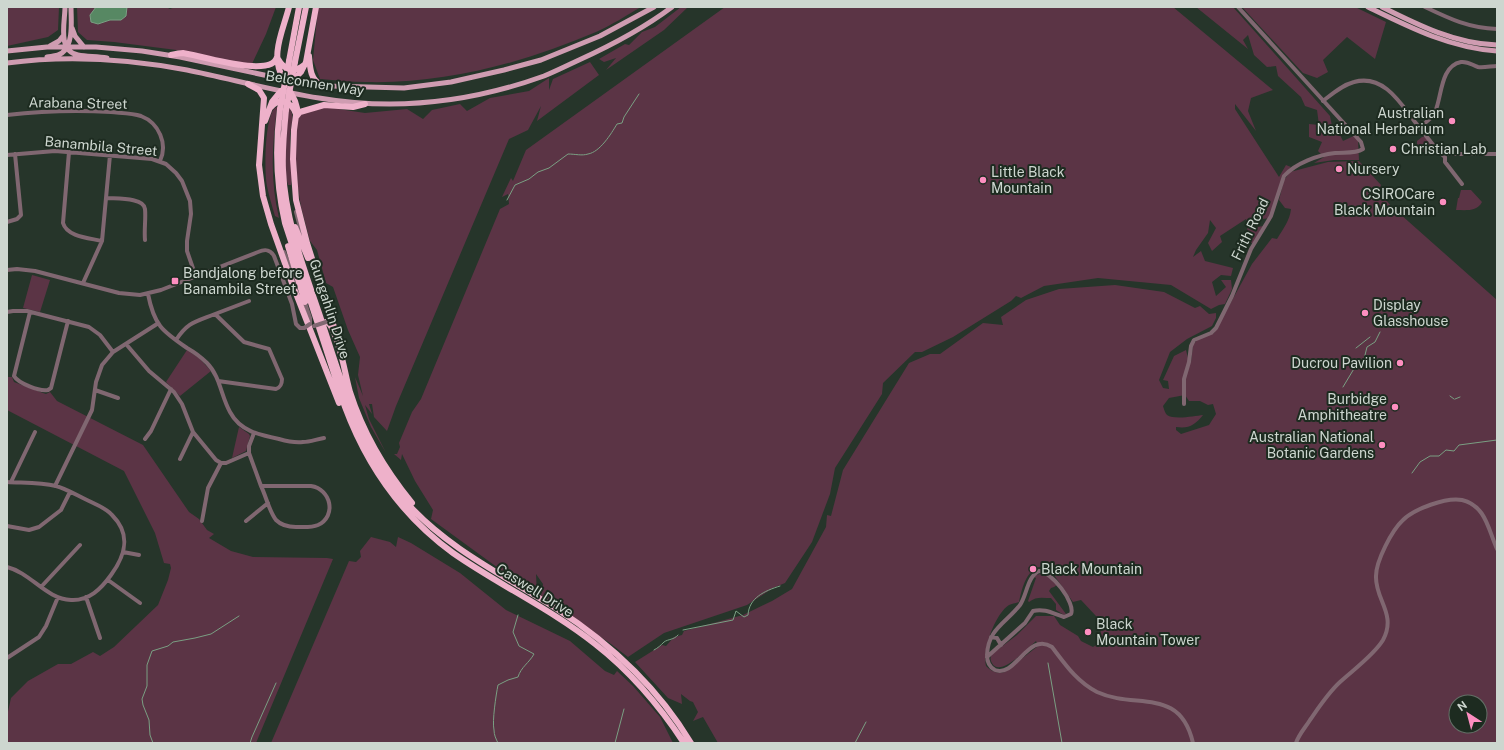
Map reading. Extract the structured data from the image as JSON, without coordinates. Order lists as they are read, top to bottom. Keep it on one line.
{"streets":{"highway":["Gungahlin Drive","Caswell Drive"],"main road":["Belconnen Way"],"street":["Arabana Street","Banambila Street","Frith Road"]},"crossings":[["Arabana Street","Banambila Street"],["Gungahlin Drive","Caswell Drive"]],"places":{"other":["Australian National Herbarium","Christian Lab","Nursery","Little Black Mountain","CSIROCare Black Mountain","Display Glasshouse","Ducrou Pavilion","Burbidge Amphitheatre","Australian National Botanic Gardens","Black Mountain","Black Mountain Tower"],"transit":["Bandjalong before Banambila Street"]},"north":"top left"}
